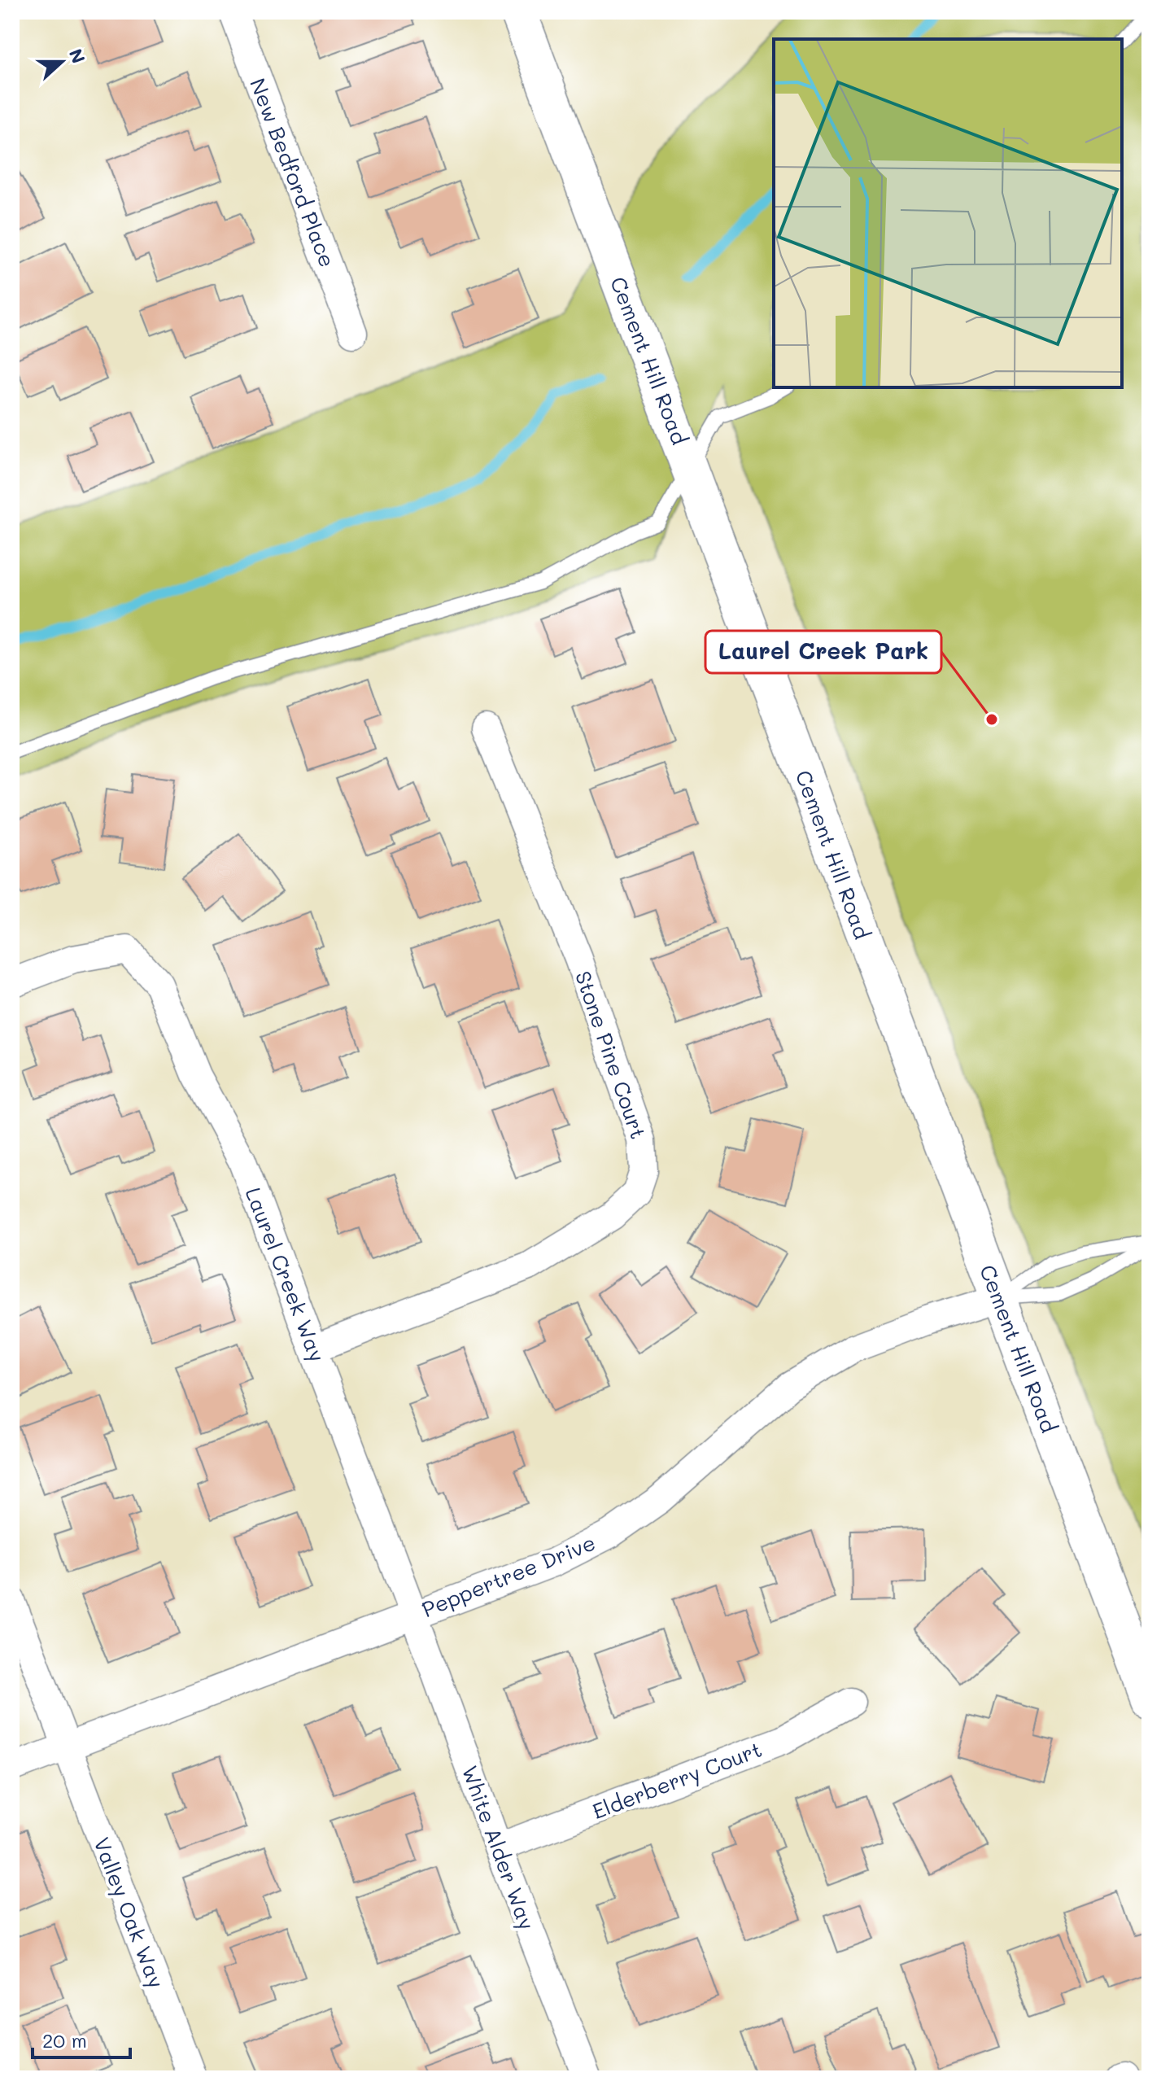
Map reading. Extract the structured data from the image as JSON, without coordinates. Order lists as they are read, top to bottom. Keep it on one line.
{"streets":{"street":["New Bedford Place","Cement Hill Road","Stone Pine Court","Laurel Creek Way","Peppertree Drive","Elderberry Court","White Alder Way","Valley Oak Way"]},"crossings":[["Cement Hill Road","Peppertree Drive"],["Stone Pine Court","Laurel Creek Way"],["Laurel Creek Way","Peppertree Drive"],["Laurel Creek Way","White Alder Way"],["Peppertree Drive","White Alder Way"],["Peppertree Drive","Valley Oak Way"],["Elderberry Court","White Alder Way"]],"places":["Laurel Creek Park"],"scale_bar":"20 m","north":"right"}
